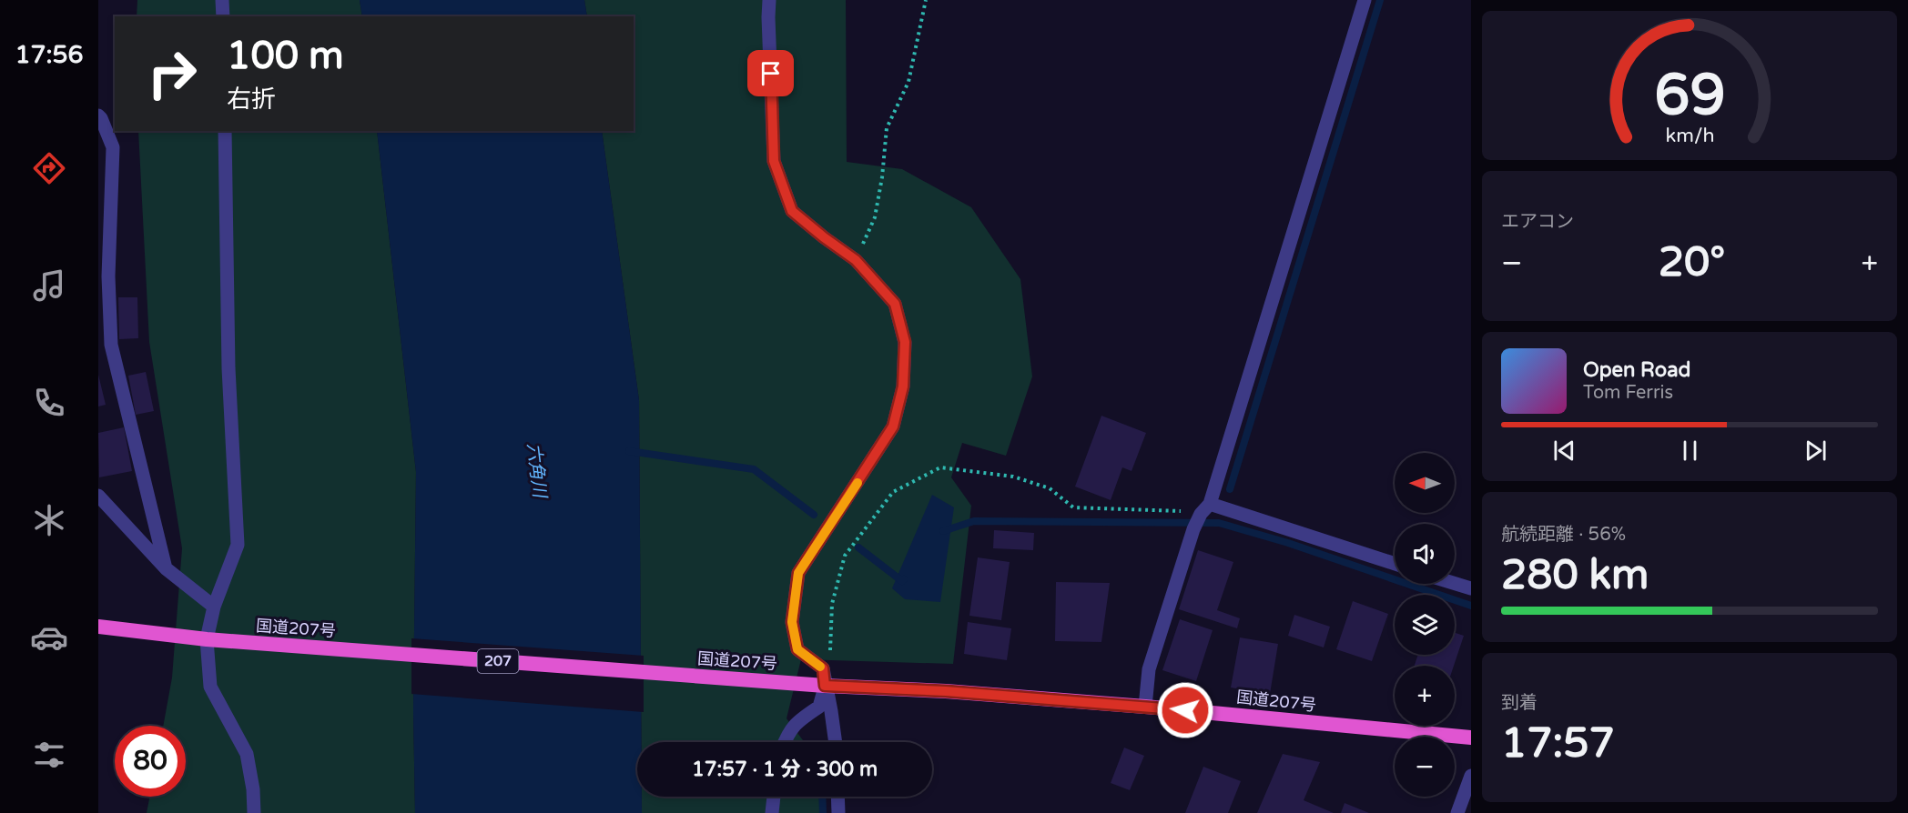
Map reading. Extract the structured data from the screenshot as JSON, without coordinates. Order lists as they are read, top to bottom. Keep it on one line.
{"streets":{"highway":["国道207号","207"]},"water":["六角川"],"north":"left","page":{"tabs":"17:56","turn":["100 m","右折"],"tile":["エアコン",["航続距離 · 56%","280 km"],["到着","17:57"]],"heat":["−","20°","+"],"song":["Open Road","Tom Ferris"],"map_buttons":["+","−"],"limit":"80","trip":"17:57 · 1 分 · 300 m","gauge":["69","km/h"]}}
